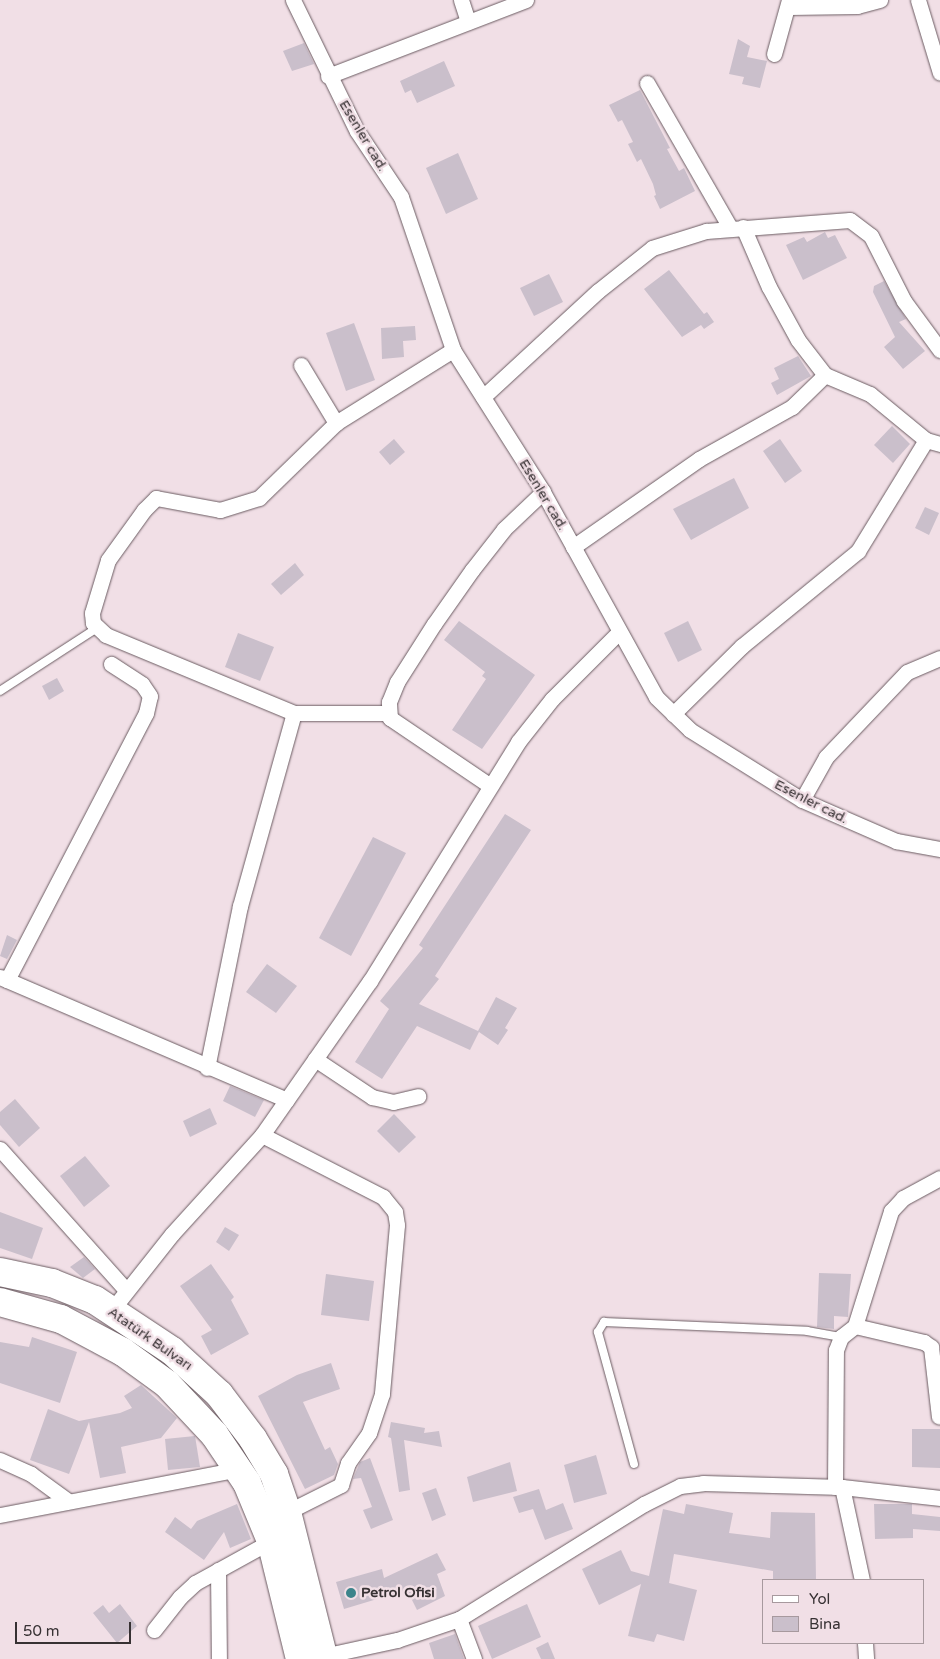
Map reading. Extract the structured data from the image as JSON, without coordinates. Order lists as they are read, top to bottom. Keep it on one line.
{"streets":{"highway":["Atatürk Bulvarı"],"street":["Esenler cad."]},"places":["Petrol Ofisi"],"legend":["Yol","Bina"],"scale_bar":"50 m"}
